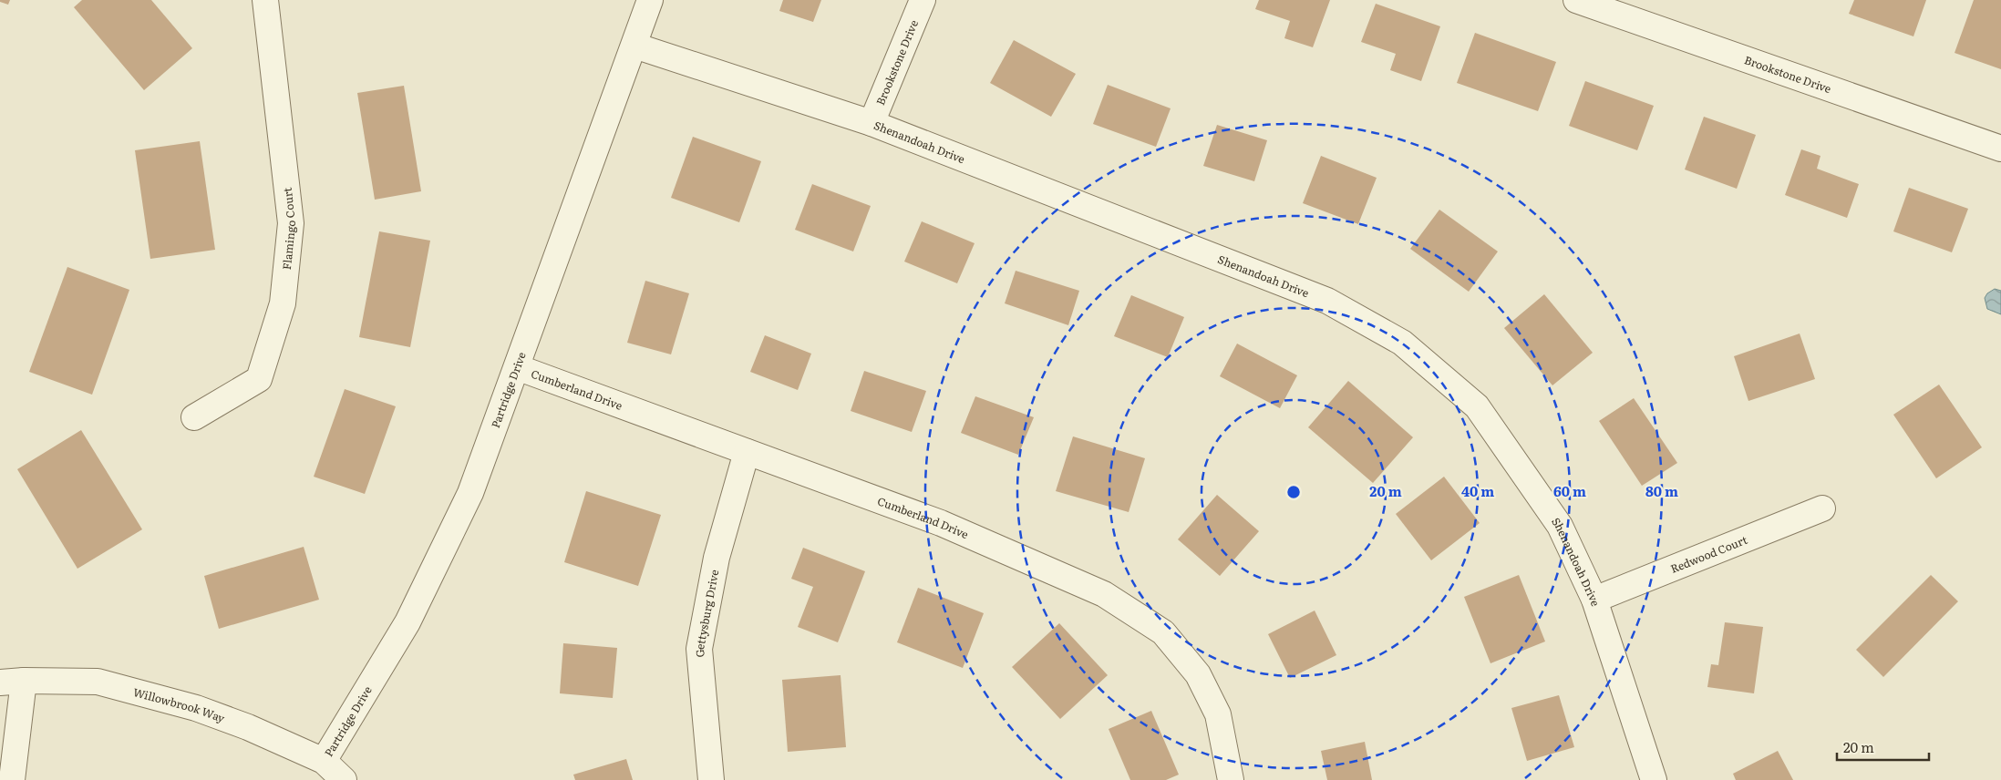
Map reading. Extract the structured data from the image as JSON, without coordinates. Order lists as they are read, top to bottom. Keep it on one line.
{"streets":{"street":["Brookstone Drive","Shenandoah Drive","Flamingo Court","Cumberland Drive","Partridge Drive","Redwood Court","Gettysburg Drive","Willowbrook Way"]},"crossings":[["Brookstone Drive","Shenandoah Drive"],["Shenandoah Drive","Partridge Drive"],["Shenandoah Drive","Redwood Court"],["Cumberland Drive","Partridge Drive"],["Cumberland Drive","Gettysburg Drive"],["Partridge Drive","Willowbrook Way"]],"scale_bar":"20 m","rings":["20 m","40 m","60 m","80 m"]}
